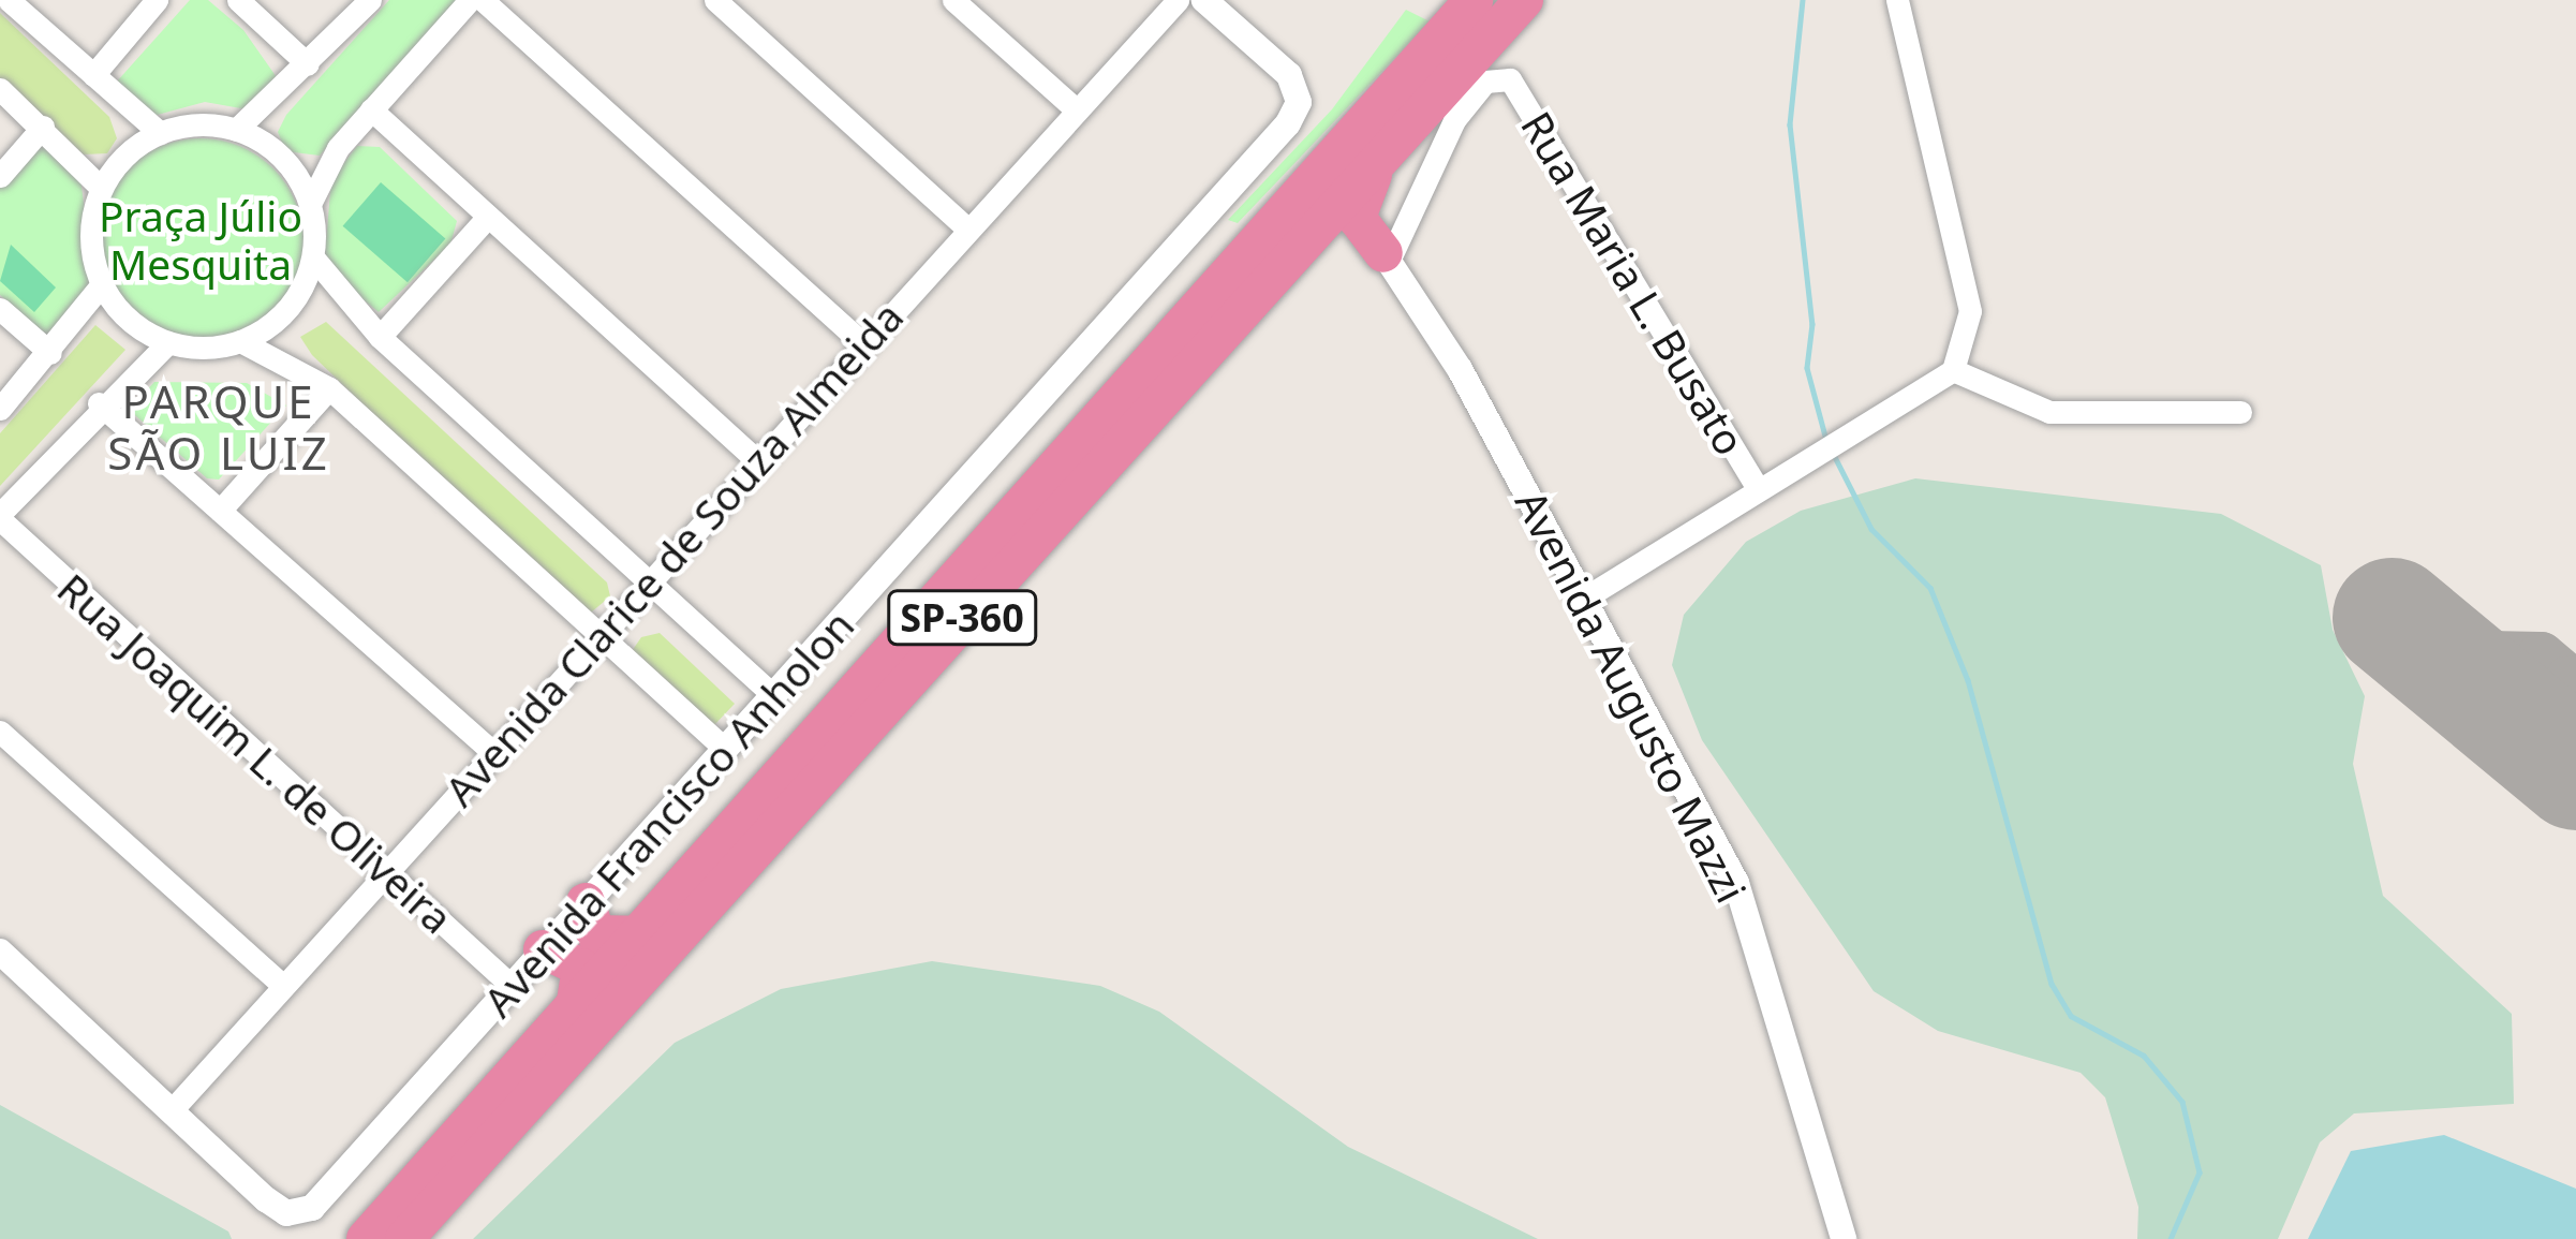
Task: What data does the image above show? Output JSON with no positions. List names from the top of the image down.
{
  "streets": {
    "highway": ["SP-360"],
    "street": [
      "Rua Maria L. Busato",
      "Avenida Clarice de Souza Almeida",
      "Avenida Augusto Mazzi",
      "Rua Joaquim L. de Oliveira",
      "Avenida Francisco Anholon"
    ]
  },
  "crossings": [
    ["Rua Maria L. Busato", "Avenida Augusto Mazzi"],
    ["Avenida Clarice de Souza Almeida", "Rua Joaquim L. de Oliveira"],
    ["Avenida Clarice de Souza Almeida", "Avenida Francisco Anholon"],
    ["Rua Joaquim L. de Oliveira", "Avenida Francisco Anholon"]
  ],
  "districts": ["PARQUE SÃO LUIZ"],
  "parks": ["Praça Júlio Mesquita"]
}
